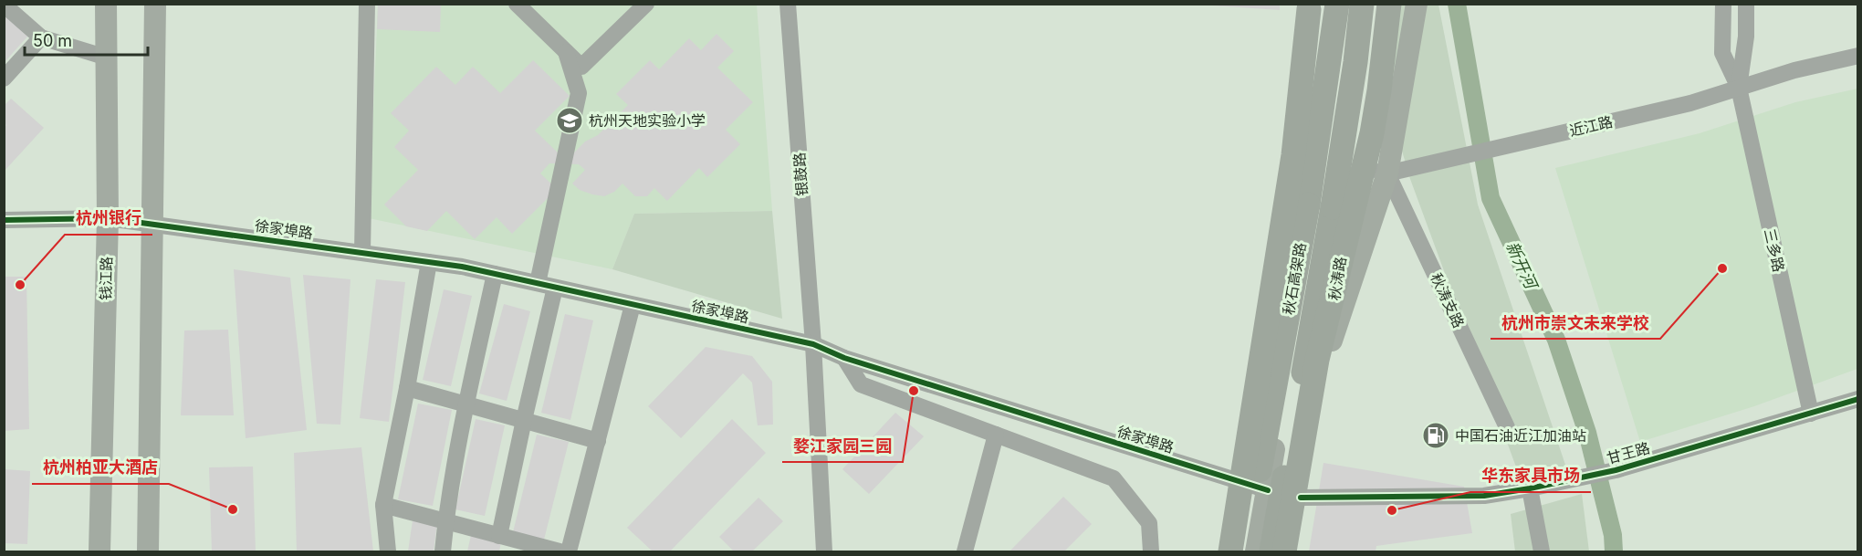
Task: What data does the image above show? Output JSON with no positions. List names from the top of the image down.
{
  "streets": {
    "highway": ["秋石高架路"],
    "main road": ["钱江路", "秋涛路"],
    "street": [
      "近江路",
      "银鼓路",
      "徐家埠路",
      "三多路",
      "秋涛支路",
      "甘王路"
    ]
  },
  "crossings": [
    ["近江路", "三多路"],
    ["近江路", "秋涛路"],
    ["近江路", "秋涛支路"],
    ["银鼓路", "徐家埠路"],
    ["徐家埠路", "钱江路"],
    ["三多路", "甘王路"],
    ["秋涛路", "甘王路"]
  ],
  "water": ["新开河"],
  "places": {
    "school or university": ["杭州天地实验小学"],
    "other": [
      "杭州市崇文未来学校",
      "杭州银行",
      "婺江家园三园",
      "杭州柏亚大酒店",
      "华东家具市场"
    ],
    "fuel station": ["中国石油近江加油站"]
  },
  "scale_bar": "50 m"
}
